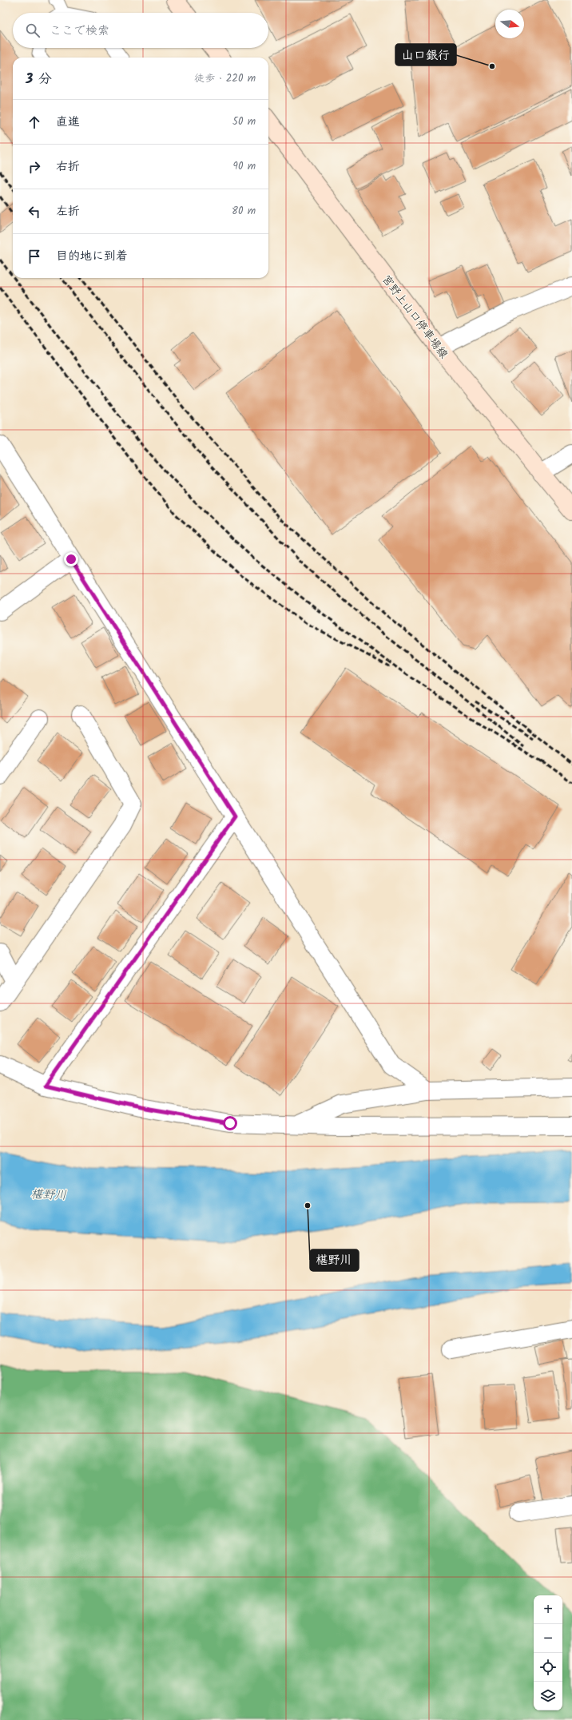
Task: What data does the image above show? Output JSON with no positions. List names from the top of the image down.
{
  "streets": {
    "main road": ["宮野上山口停車場線"]
  },
  "water": ["椹野川"],
  "places": ["山口銀行", "椹野川"],
  "north": "right",
  "page": {
    "search": "ここで検索",
    "heading": ["3 分", "徒歩 · 220 m"],
    "list": [
      ["直進", "50 m"],
      ["右折", "90 m"],
      ["左折", "80 m"],
      "目的地に到着"
    ],
    "map_buttons": ["+", "−"]
  }
}
